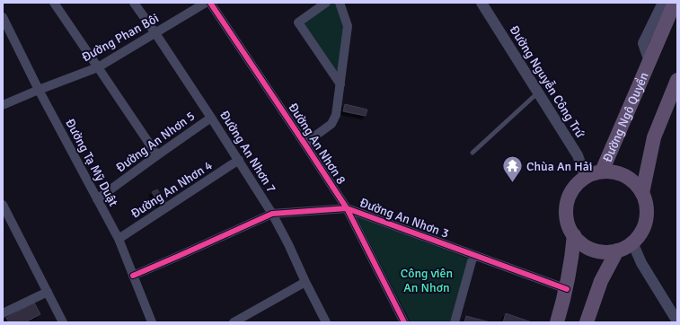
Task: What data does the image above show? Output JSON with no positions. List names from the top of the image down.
{
  "streets": {
    "highway": ["Đường Ngô Quyền"],
    "street": [
      "Đường Phan Bôi",
      "Đường Nguyễn Công Trứ",
      "Đường An Nhơn 5",
      "Đường An Nhơn 8",
      "Đường An Nhơn 7",
      "Đường Tạ Mỹ Duật",
      "Đường An Nhơn 4",
      "Đường An Nhơn 3"
    ]
  },
  "crossings": [
    ["Đường Phan Bôi", "Đường An Nhơn 7"],
    ["Đường Phan Bôi", "Đường Tạ Mỹ Duật"],
    ["Đường Nguyễn Công Trứ", "Đường Ngô Quyền"],
    ["Đường An Nhơn 5", "Đường An Nhơn 7"],
    ["Đường An Nhơn 5", "Đường Tạ Mỹ Duật"],
    ["Đường An Nhơn 8", "Đường An Nhơn 3"],
    ["Đường An Nhơn 7", "Đường An Nhơn 4"],
    ["Đường An Nhơn 7", "Đường An Nhơn 3"],
    ["Đường Tạ Mỹ Duật", "Đường An Nhơn 4"],
    ["Đường Tạ Mỹ Duật", "Đường An Nhơn 3"]
  ],
  "parks": ["Công viên An Nhơn"],
  "places": {
    "temple": ["Chùa An Hải"]
  }
}
